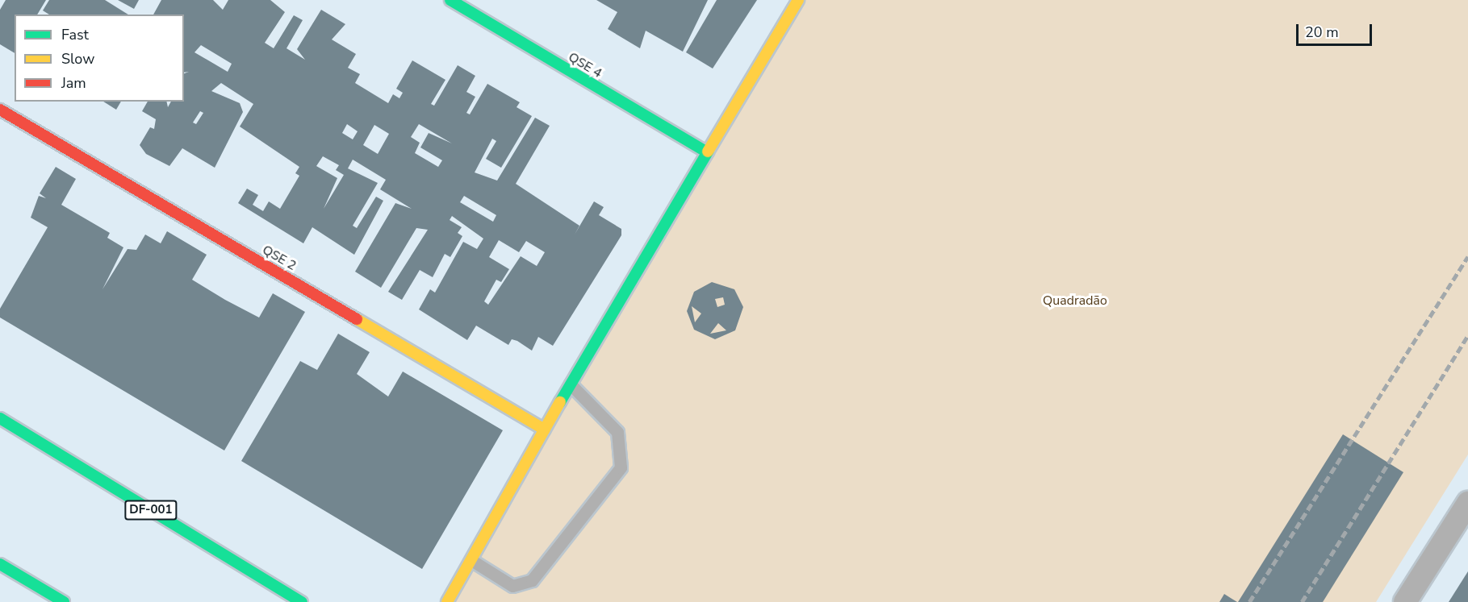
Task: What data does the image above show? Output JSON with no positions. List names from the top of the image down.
{
  "streets": {
    "main road": ["QSE 4", "QSE 2", "DF-001"]
  },
  "parks": ["Quadradão"],
  "legend": ["Fast", "Slow", "Jam"],
  "scale_bar": "20 m"
}
